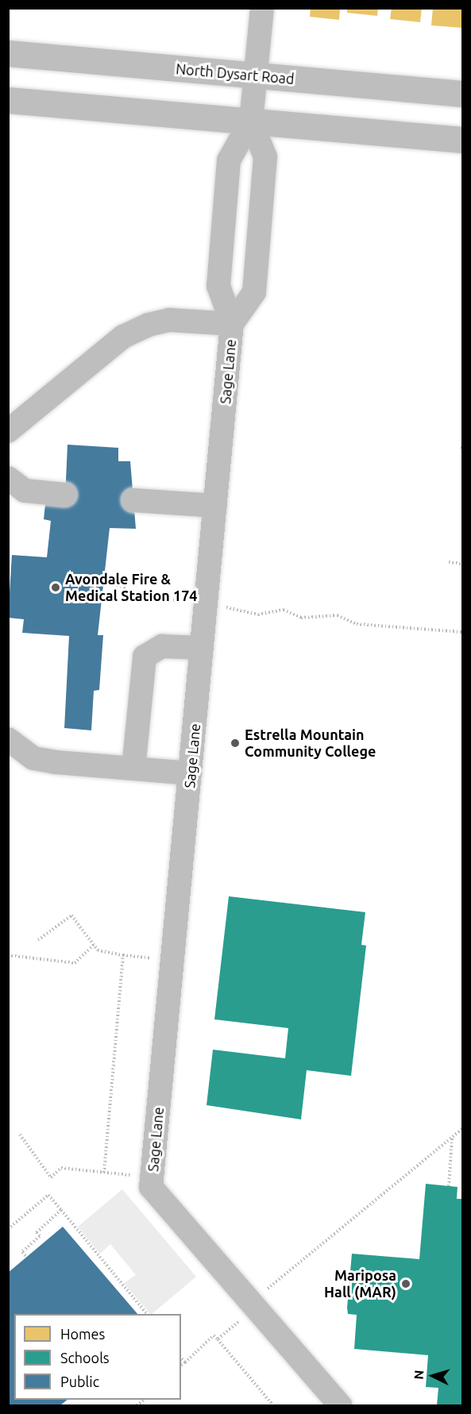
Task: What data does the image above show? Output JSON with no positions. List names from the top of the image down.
{
  "streets": {
    "main road": ["North Dysart Road"],
    "street": ["Sage Lane"]
  },
  "crossings": [
    ["North Dysart Road", "Sage Lane"]
  ],
  "places": ["Avondale Fire & Medical Station 174", "Estrella Mountain Community College", "Mariposa Hall (MAR)"],
  "legend": ["Homes", "Schools", "Public"],
  "north": "left"
}
